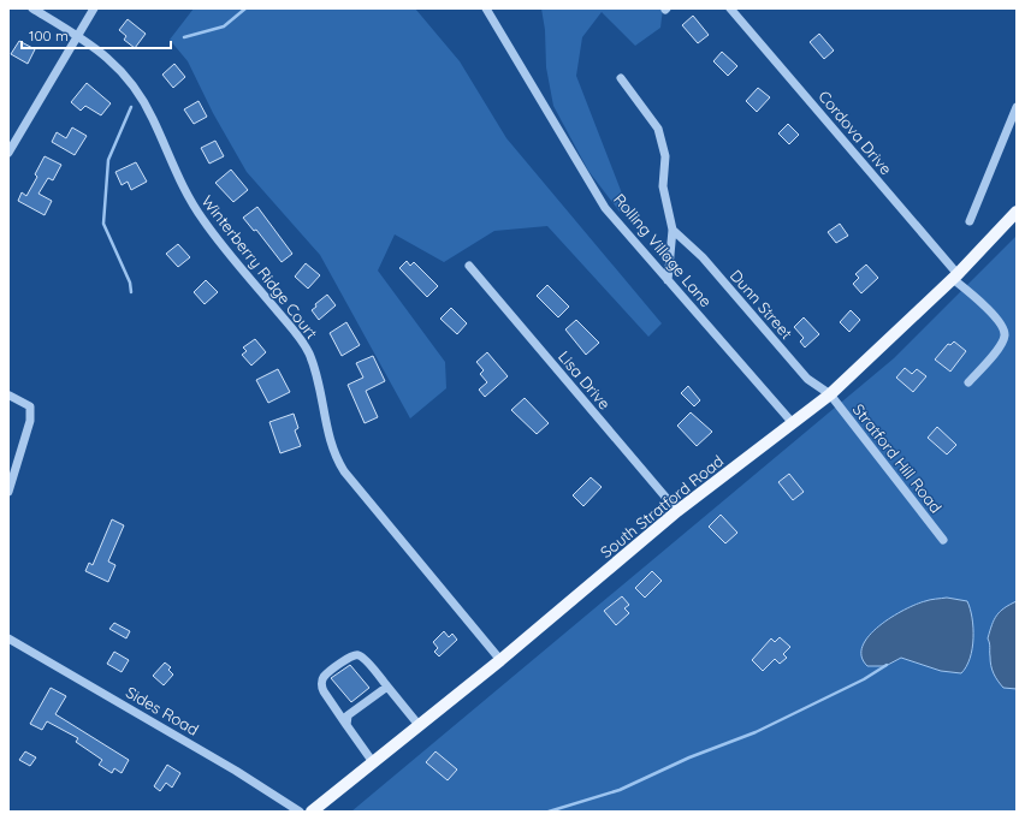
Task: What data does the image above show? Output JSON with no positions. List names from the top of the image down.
{
  "streets": {
    "main road": ["South Stratford Road"],
    "street": [
      "Cordova Drive",
      "Rolling Village Lane",
      "Winterberry Ridge Court",
      "Dunn Street",
      "Lisa Drive",
      "Stratford Hill Road",
      "Sides Road"
    ]
  },
  "crossings": [
    ["Cordova Drive", "South Stratford Road"],
    ["Rolling Village Lane", "South Stratford Road"],
    ["Winterberry Ridge Court", "South Stratford Road"],
    ["Dunn Street", "Stratford Hill Road"],
    ["Dunn Street", "South Stratford Road"],
    ["Lisa Drive", "South Stratford Road"],
    ["Stratford Hill Road", "South Stratford Road"]
  ],
  "scale_bar": "100 m"
}
